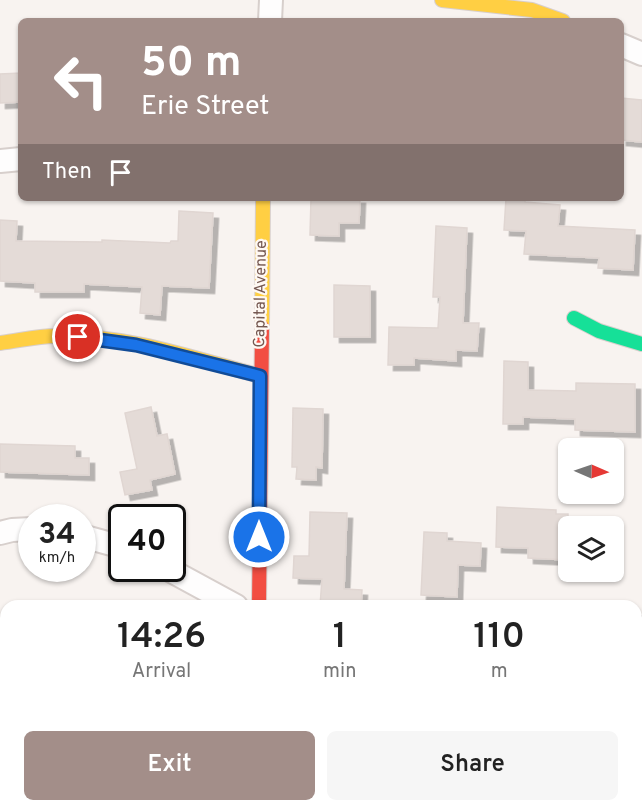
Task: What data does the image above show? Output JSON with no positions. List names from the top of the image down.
{
  "streets": {
    "street": ["Capital Avenue"]
  },
  "north": "right",
  "page": {
    "turn": ["50 m", "Erie Street"],
    "then": "Then",
    "speed": "34 km/h",
    "limit": "40",
    "eta": [
      "14:26",
      "Arrival",
      "1",
      "min",
      "110",
      "m"
    ],
    "buttons": ["Exit", "Share"]
  }
}
